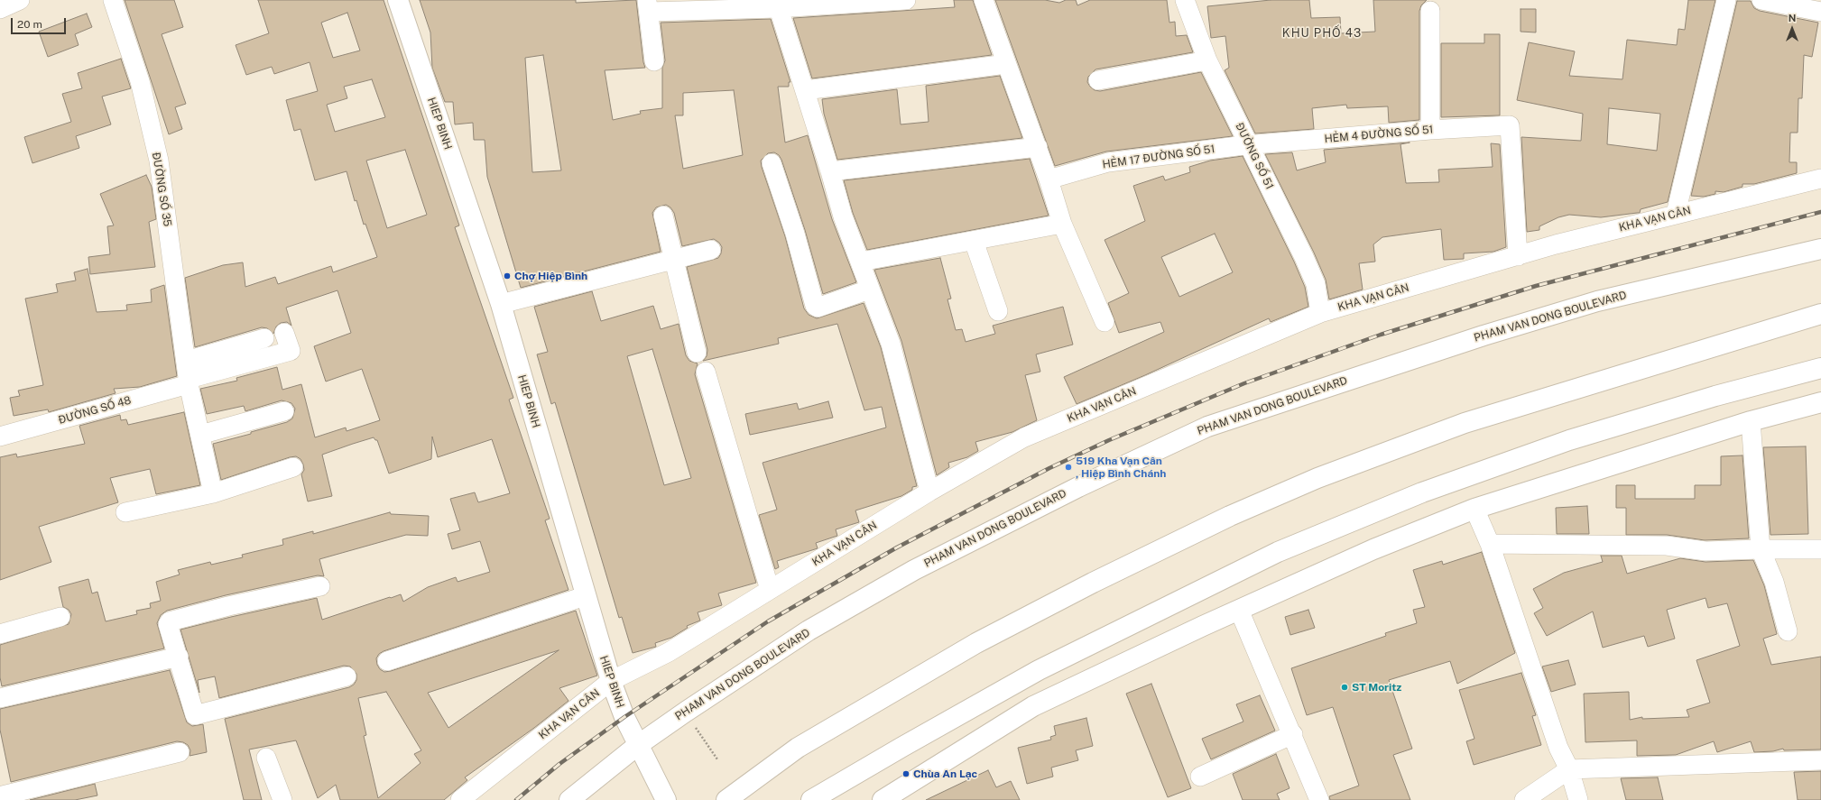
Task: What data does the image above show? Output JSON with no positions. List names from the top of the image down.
{
  "streets": {
    "main road": ["HIEP BINH", "PHAM VAN DONG BOULEVARD"],
    "street": [
      "HẺM 4 ĐƯỜNG SỐ 51",
      "ĐƯỜNG SỐ 51",
      "HẺM 17 ĐƯỜNG SỐ 51",
      "ĐƯỜNG SỐ 35",
      "KHA VẠN CÂN",
      "ĐƯỜNG SỐ 48"
    ]
  },
  "crossings": [
    ["HIEP BINH", "KHA VẠN CÂN"],
    ["HIEP BINH", "PHAM VAN DONG BOULEVARD"],
    ["HẺM 4 ĐƯỜNG SỐ 51", "ĐƯỜNG SỐ 51"],
    ["HẺM 4 ĐƯỜNG SỐ 51", "HẺM 17 ĐƯỜNG SỐ 51"],
    ["HẺM 4 ĐƯỜNG SỐ 51", "KHA VẠN CÂN"],
    ["ĐƯỜNG SỐ 51", "HẺM 17 ĐƯỜNG SỐ 51"],
    ["ĐƯỜNG SỐ 51", "KHA VẠN CÂN"],
    ["ĐƯỜNG SỐ 35", "ĐƯỜNG SỐ 48"]
  ],
  "districts": ["KHU PHỐ 43"],
  "places": [
    "Chợ Hiệp Bình",
    "519 Kha Vạn Cân , Hiệp Bình Chánh",
    "ST Moritz",
    "Chùa An Lạc"
  ],
  "scale_bar": "20 m",
  "north": "top"
}
